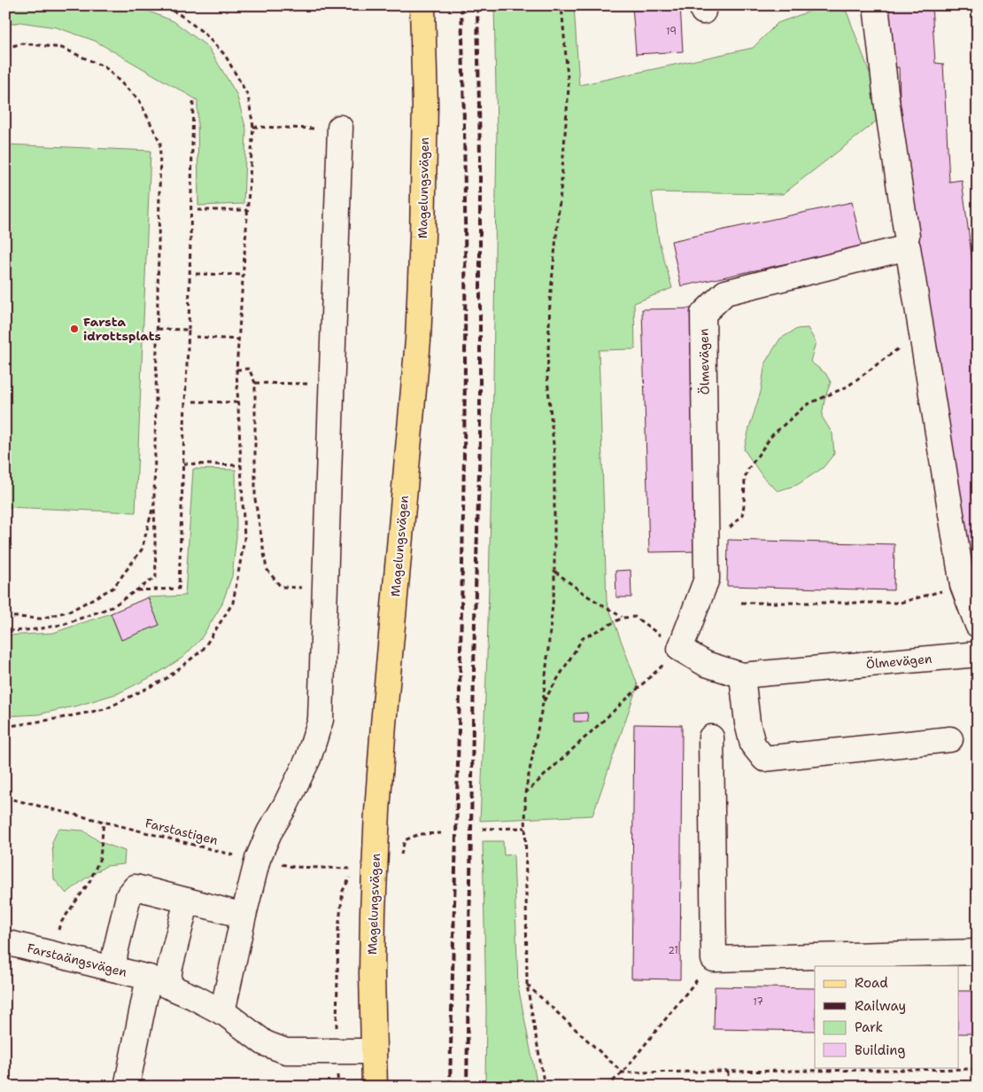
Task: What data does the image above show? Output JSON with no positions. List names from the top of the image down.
{
  "streets": {
    "main road": ["Magelungsvägen"],
    "street": ["Ölmevägen", "Farstaängsvägen"],
    "path": ["Farstastigen"]
  },
  "crossings": [
    ["Magelungsvägen", "Farstaängsvägen"]
  ],
  "places": ["Farsta idrottsplats"],
  "house_numbers": ["19", "21", "17"],
  "legend": [
    "Road",
    "Railway",
    "Park",
    "Building"
  ]
}
